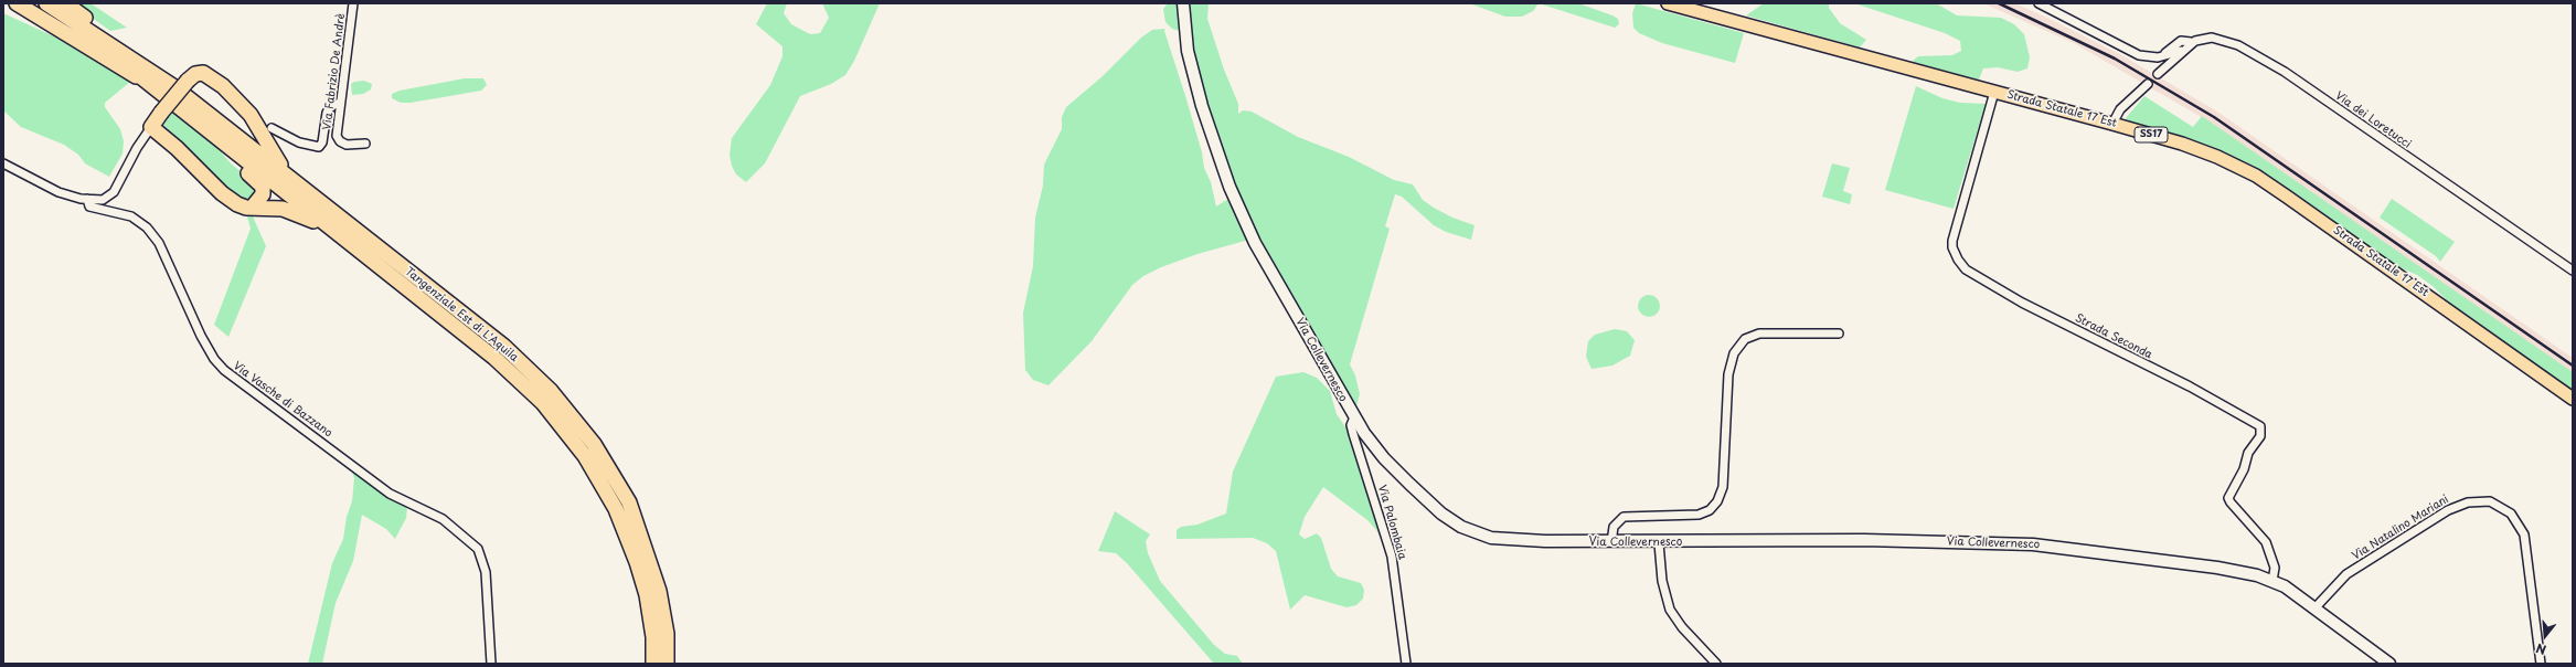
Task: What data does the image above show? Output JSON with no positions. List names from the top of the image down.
{
  "streets": {
    "highway": ["Tangenziale Est di L'Aquila"],
    "main road": ["Strada Statale 17 Est", "SS17"],
    "street": [
      "Via Fabrizio De Andrè",
      "Via dei Loretucci",
      "Strada Seconda",
      "Via Collevernesco",
      "Via Vasche di Bazzano",
      "Via Palombaia",
      "Via Natalino Mariani"
    ]
  },
  "crossings": [
    ["Strada Statale 17 Est", "Strada Seconda"],
    ["Strada Seconda", "Via Collevernesco"],
    ["Via Collevernesco", "Via Palombaia"],
    ["Via Collevernesco", "Via Natalino Mariani"]
  ],
  "north": "bottom"
}
